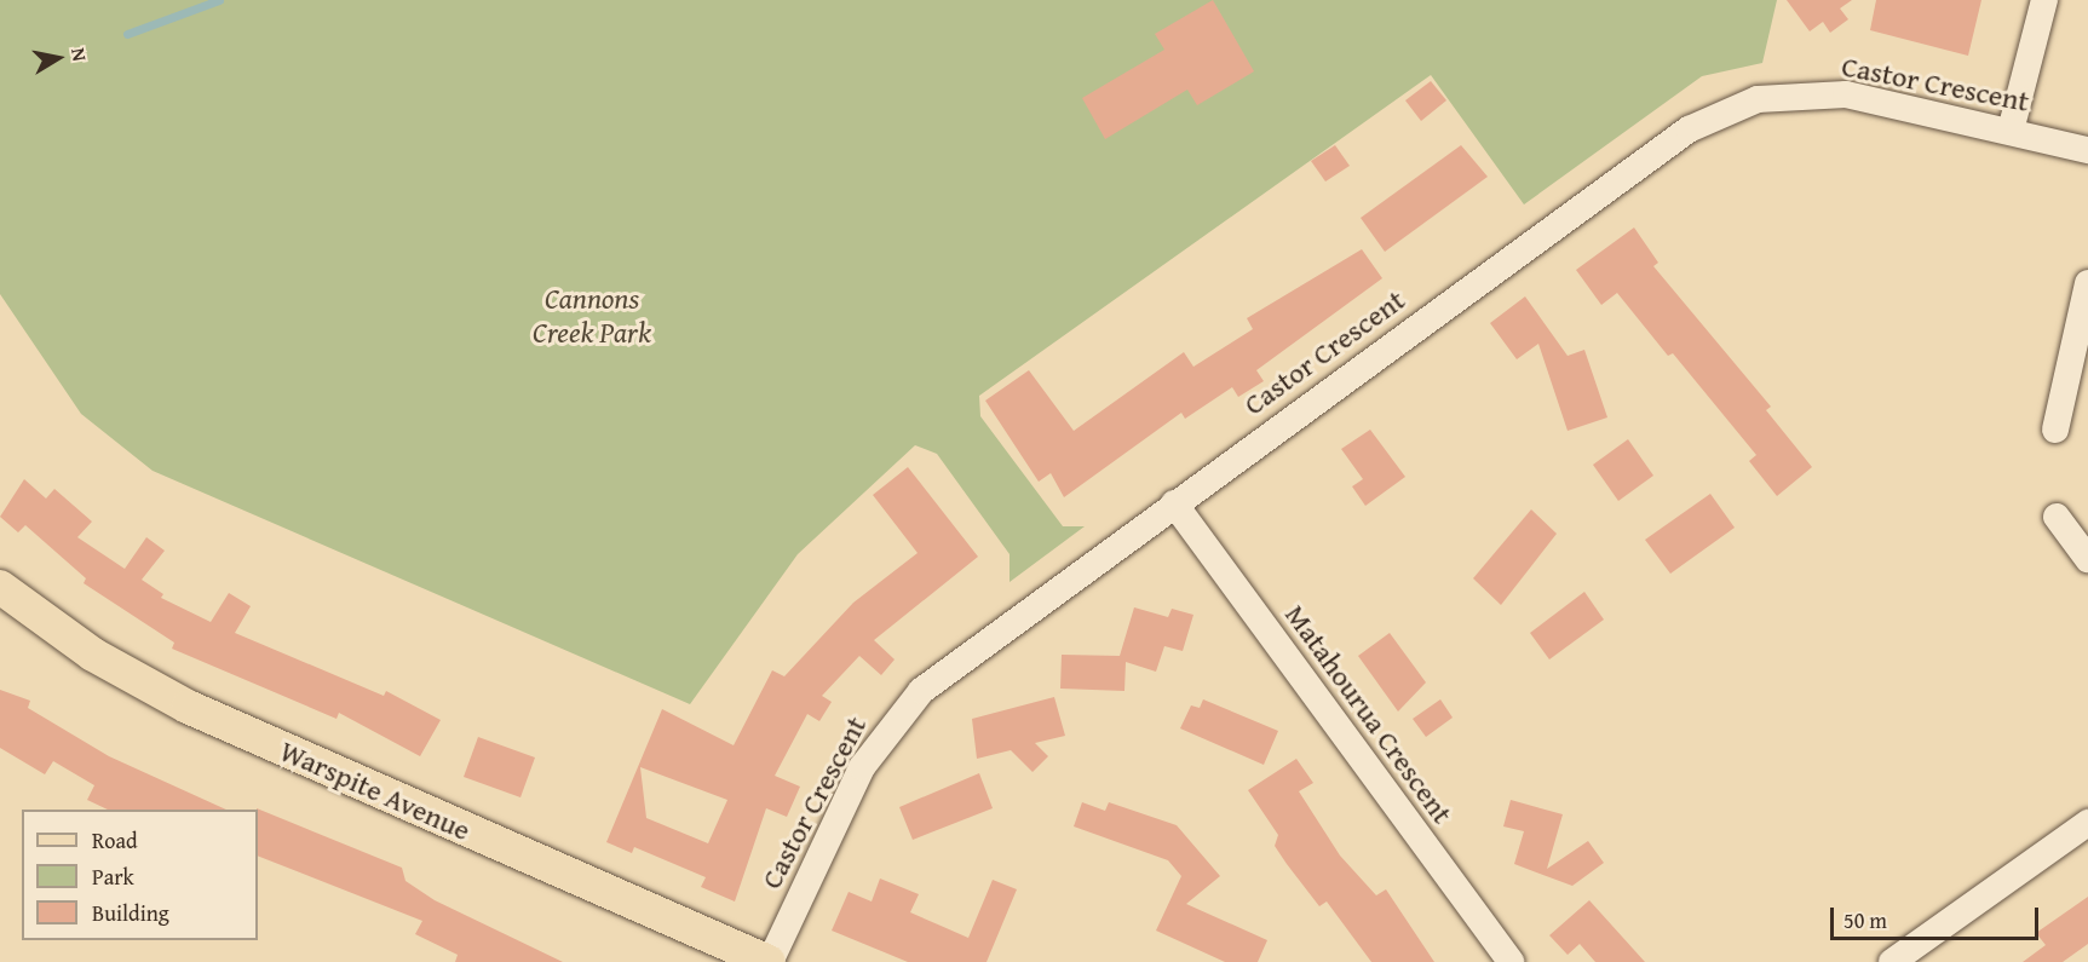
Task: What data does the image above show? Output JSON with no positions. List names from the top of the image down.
{
  "streets": {
    "main road": ["Warspite Avenue"],
    "street": ["Castor Crescent", "Matahourua Crescent"]
  },
  "crossings": [
    ["Castor Crescent", "Matahourua Crescent"],
    ["Castor Crescent", "Warspite Avenue"]
  ],
  "parks": ["Cannons Creek Park"],
  "legend": ["Road", "Park", "Building"],
  "scale_bar": "50 m",
  "north": "right"
}
